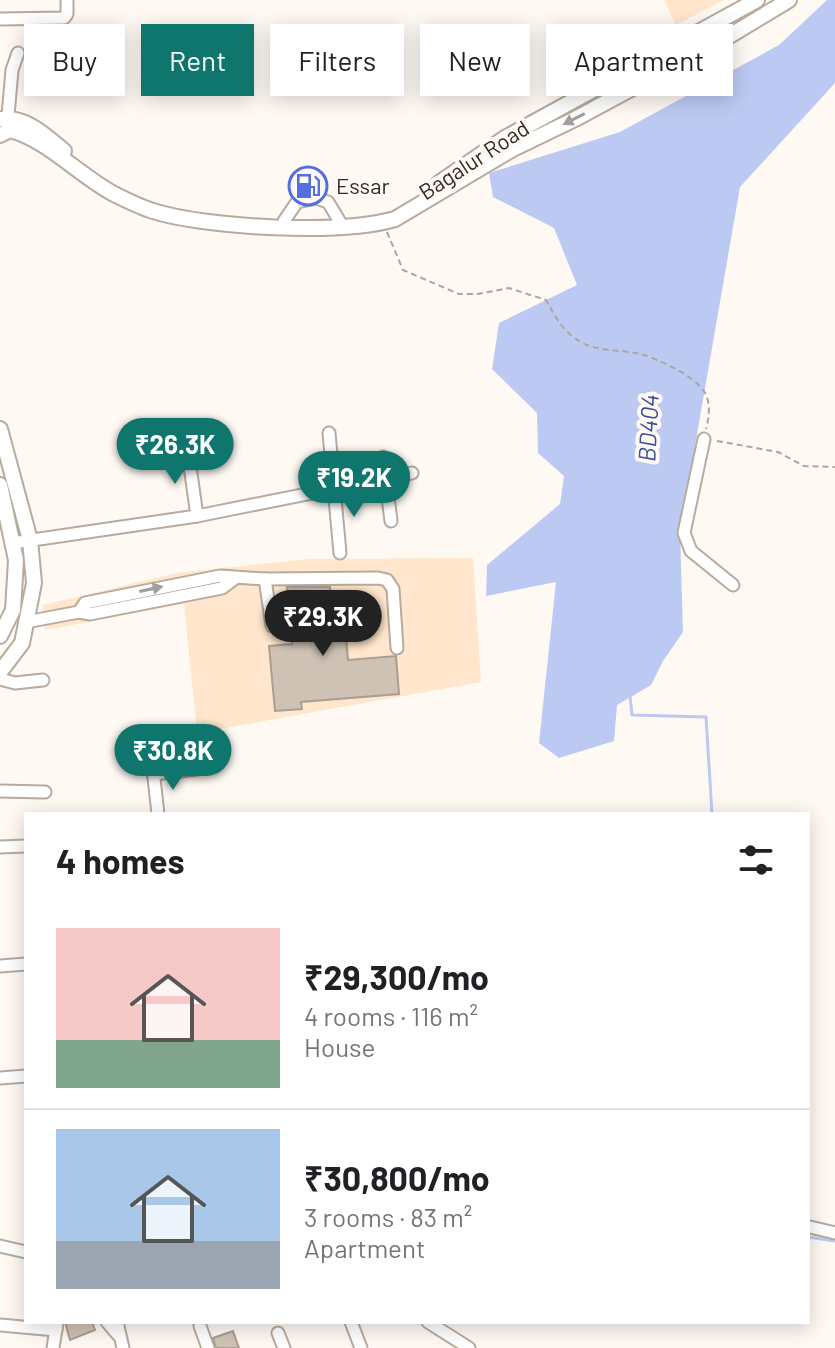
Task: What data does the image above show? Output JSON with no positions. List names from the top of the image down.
{
  "streets": {
    "main road": ["Bagalur Road"]
  },
  "water": ["BD404"],
  "places": {
    "fuel station": ["Essar"]
  },
  "page": {
    "chip": [
      "Buy",
      "Rent",
      "Filters",
      "New",
      "Apartment"
    ],
    "price": [
      "₹26.3K",
      "₹19.2K",
      "₹29.3K",
      "₹30.8K"
    ],
    "heading": "4 homes",
    "list": [
      {
        "name": "₹29,300/mo",
        "note": "4 rooms · 116 m² · House"
      },
      {
        "name": "₹30,800/mo",
        "note": "3 rooms · 83 m² · Apartment"
      }
    ]
  }
}
